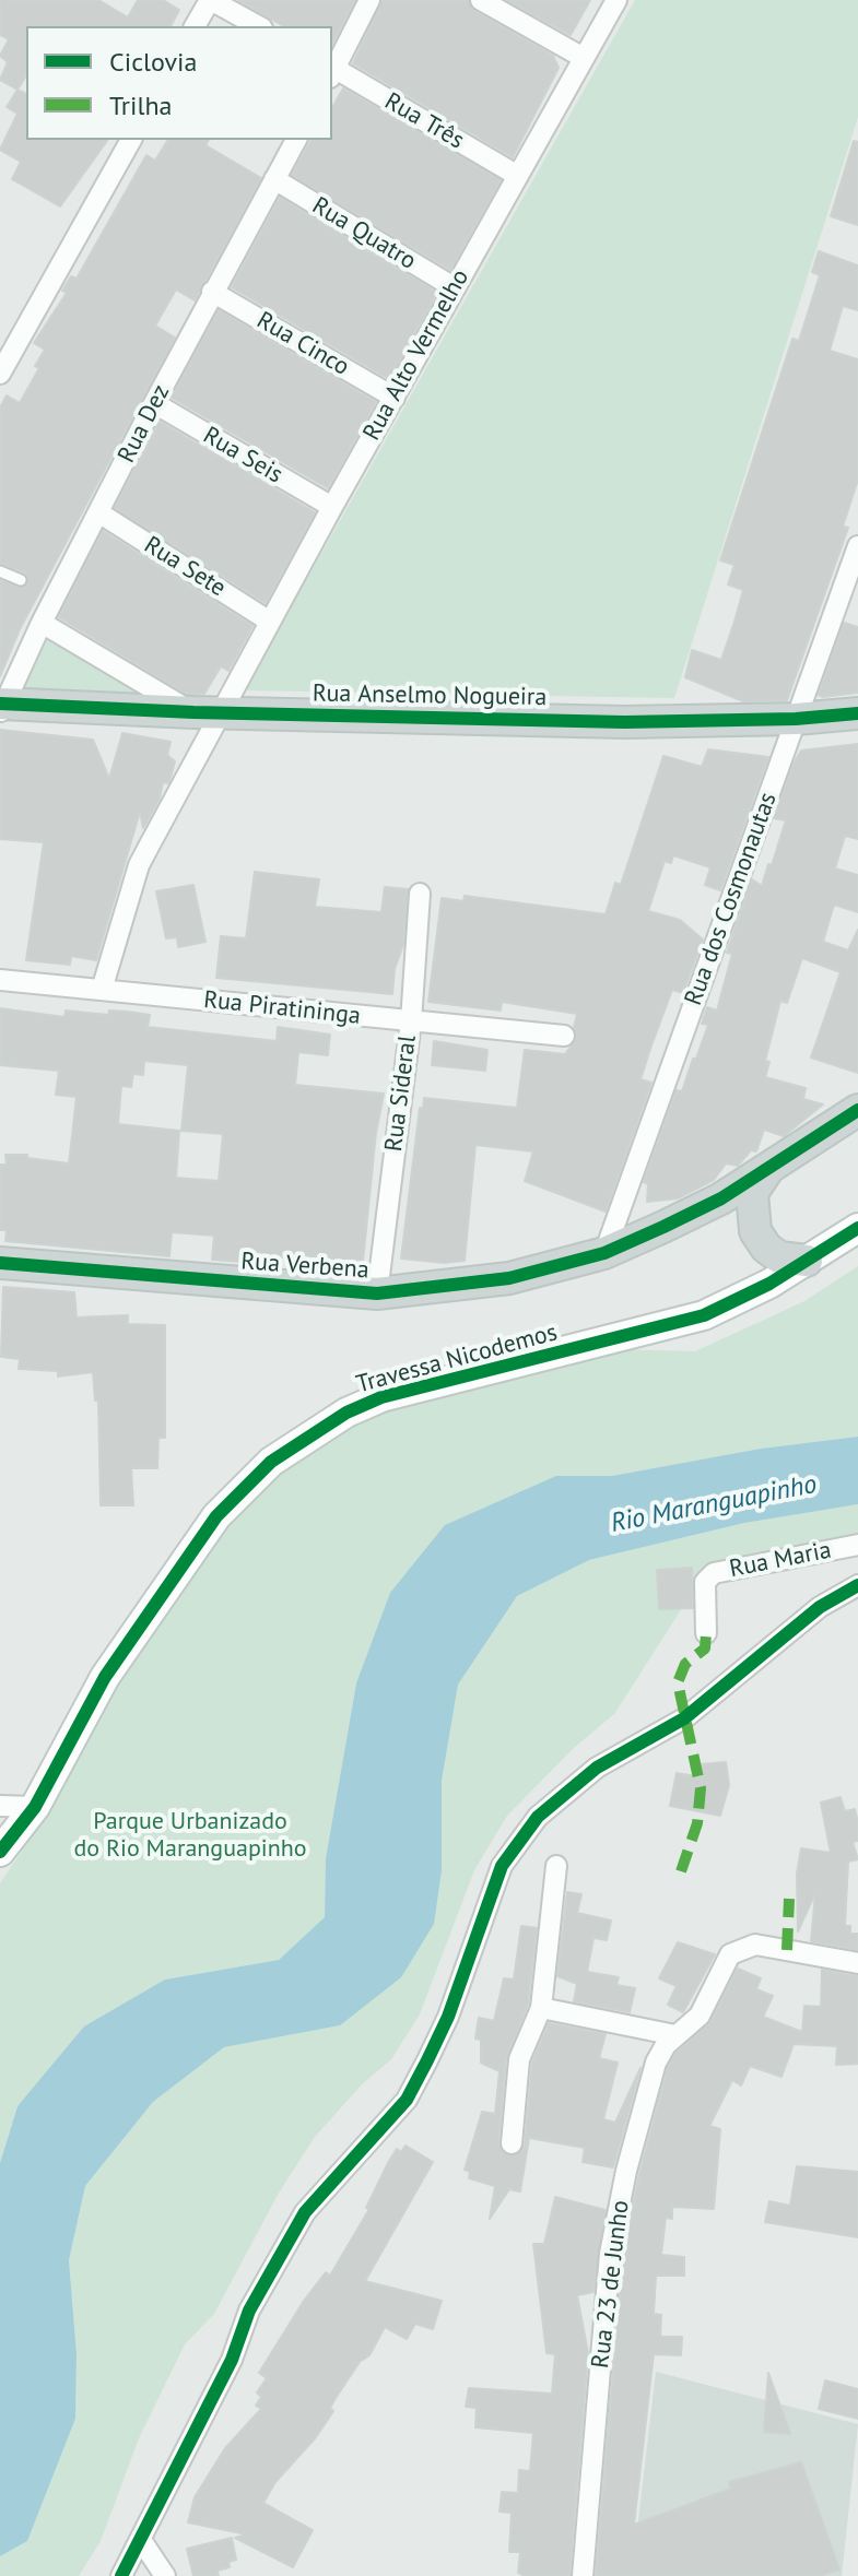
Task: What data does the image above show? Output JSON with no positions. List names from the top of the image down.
{
  "streets": {
    "main road": ["Rua Anselmo Nogueira", "Rua Verbena", "Travessa Nicodemos"],
    "street": [
      "Rua Três",
      "Rua Quatro",
      "Rua Cinco",
      "Rua Alto Vermelho",
      "Rua Dez",
      "Rua Seis",
      "Rua Sete",
      "Rua dos Cosmonautas",
      "Rua Piratininga",
      "Rua Sideral",
      "Rua Maria",
      "Rua 23 de Junho"
    ]
  },
  "crossings": [
    ["Rua Três", "Rua Alto Vermelho"],
    ["Rua Quatro", "Rua Alto Vermelho"],
    ["Rua Quatro", "Rua Dez"],
    ["Rua Cinco", "Rua Alto Vermelho"],
    ["Rua Cinco", "Rua Dez"],
    ["Rua Alto Vermelho", "Rua Seis"],
    ["Rua Alto Vermelho", "Rua Sete"],
    ["Rua Alto Vermelho", "Rua Anselmo Nogueira"],
    ["Rua Alto Vermelho", "Rua Piratininga"],
    ["Rua Dez", "Rua Seis"],
    ["Rua Dez", "Rua Sete"],
    ["Rua Dez", "Rua Anselmo Nogueira"],
    ["Rua Anselmo Nogueira", "Rua dos Cosmonautas"],
    ["Rua dos Cosmonautas", "Rua Verbena"],
    ["Rua Piratininga", "Rua Sideral"],
    ["Rua Sideral", "Rua Verbena"]
  ],
  "water": ["Rio Maranguapinho"],
  "parks": ["Parque Urbanizado do Rio Maranguapinho"],
  "legend": ["Ciclovia", "Trilha"]
}
